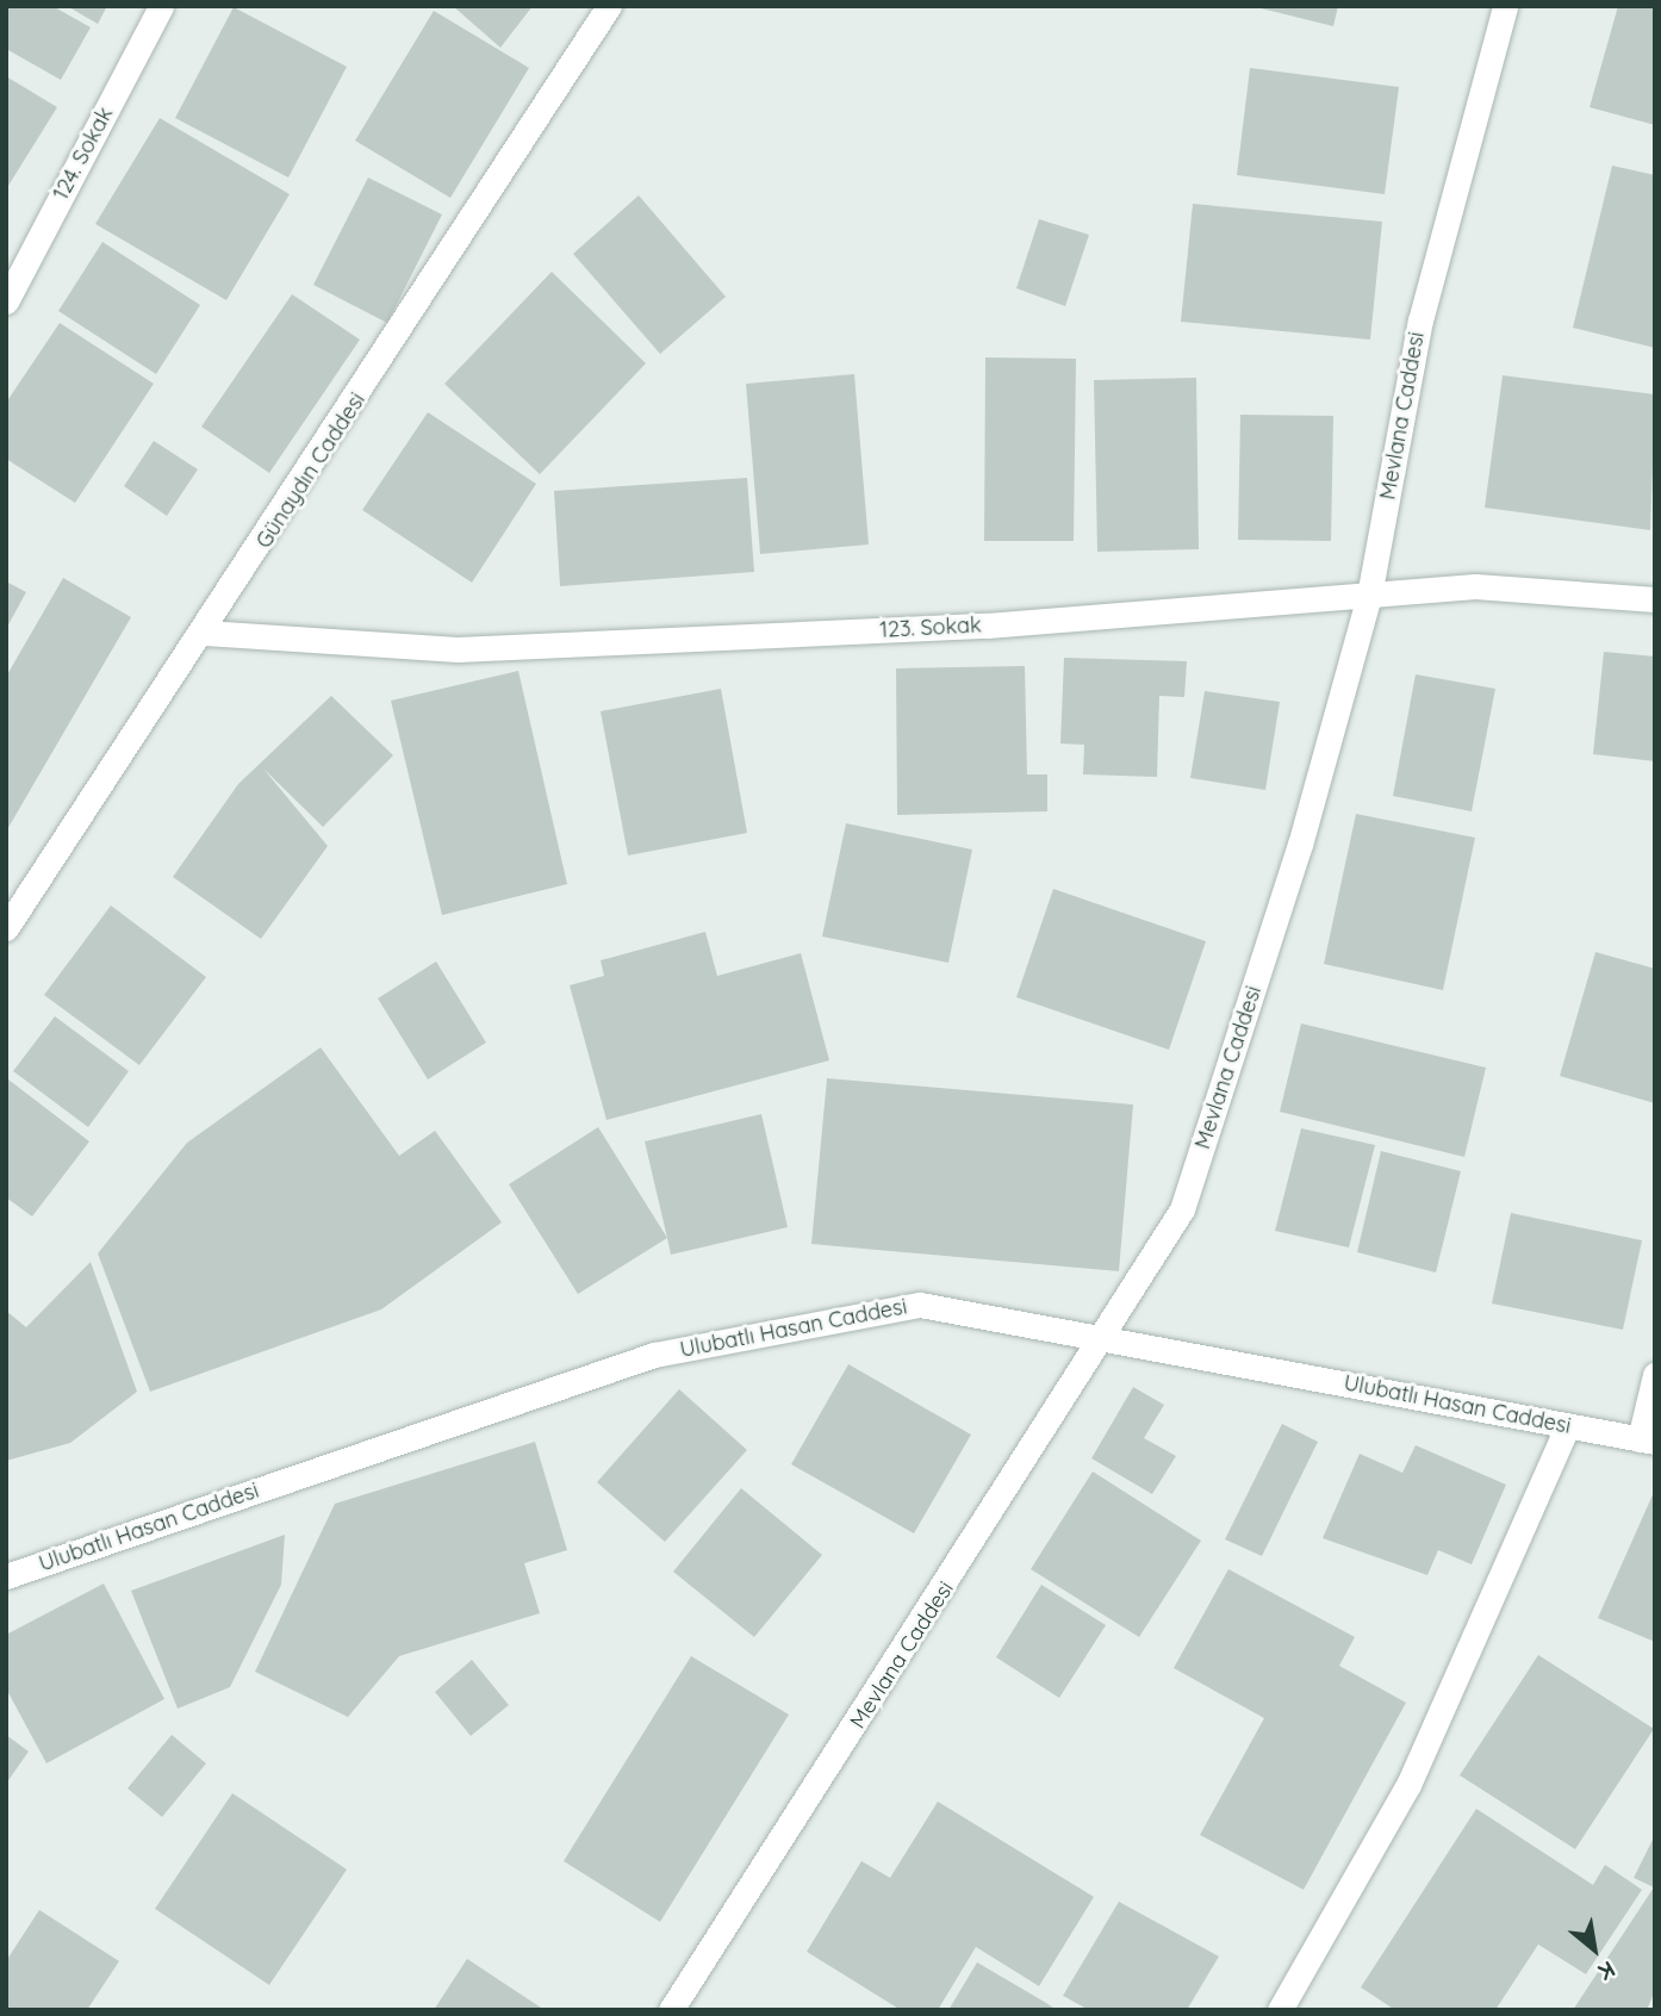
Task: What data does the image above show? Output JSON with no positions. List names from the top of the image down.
{
  "streets": {
    "street": [
      "124. Sokak",
      "Mevlana Caddesi",
      "Günaydın Caddesi",
      "123. Sokak",
      "Ulubatlı Hasan Caddesi"
    ]
  },
  "crossings": [
    ["Mevlana Caddesi", "123. Sokak"],
    ["Mevlana Caddesi", "Ulubatlı Hasan Caddesi"],
    ["Günaydın Caddesi", "123. Sokak"]
  ],
  "north": "bottom right"
}
